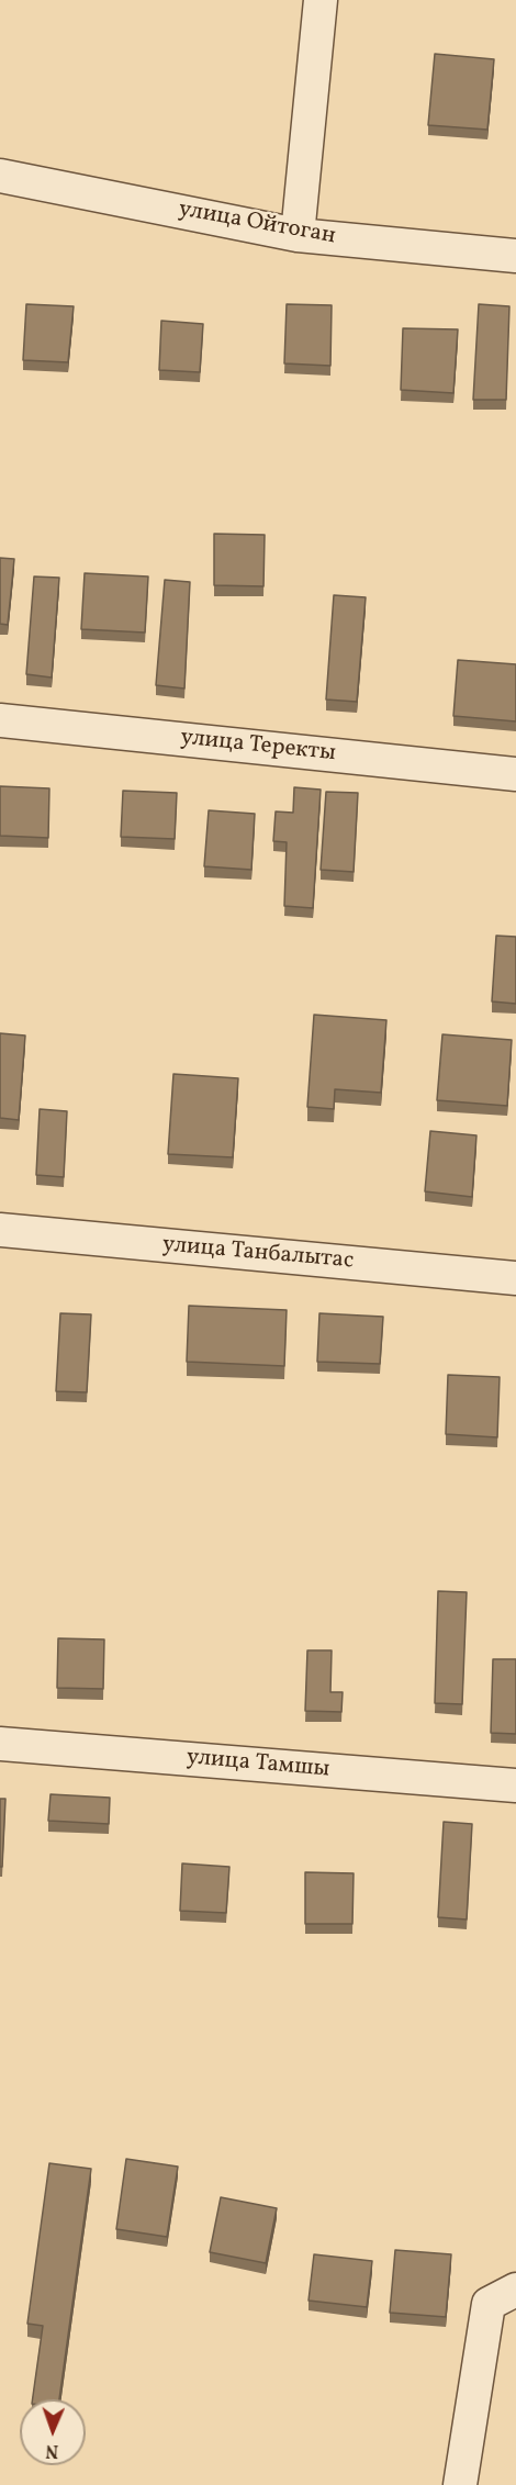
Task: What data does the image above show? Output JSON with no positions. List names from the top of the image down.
{
  "streets": {
    "street": [
      "улица Ойтоган",
      "улица Теректы",
      "улица Танбалытас",
      "улица Тамшы"
    ]
  },
  "north": "bottom"
}
